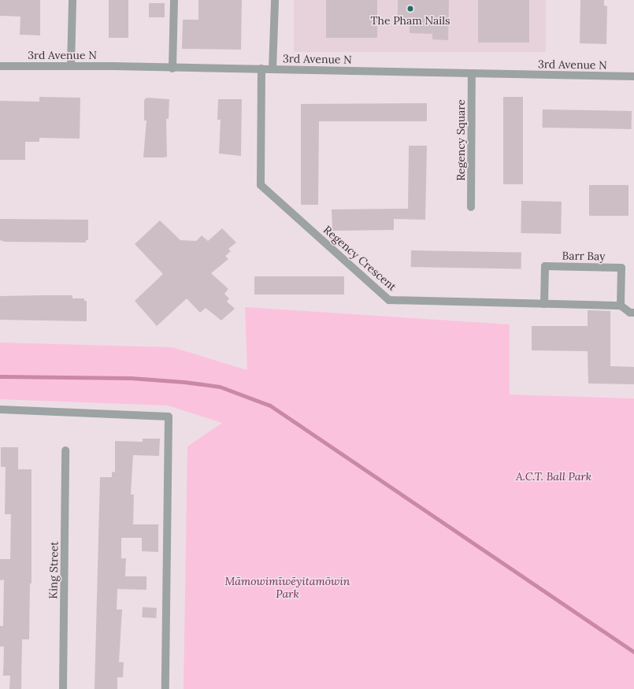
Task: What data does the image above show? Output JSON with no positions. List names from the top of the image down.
{
  "streets": {
    "street": [
      "3rd Avenue N",
      "Regency Square",
      "Barr Bay",
      "Regency Crescent",
      "King Street"
    ]
  },
  "crossings": [
    ["3rd Avenue N", "Regency Square"],
    ["3rd Avenue N", "Regency Crescent"],
    ["Barr Bay", "Regency Crescent"]
  ],
  "parks": ["A.C.T. Ball Park", "Māmowimīwēyitamōwin Park"],
  "places": ["The Pham Nails"]
}
